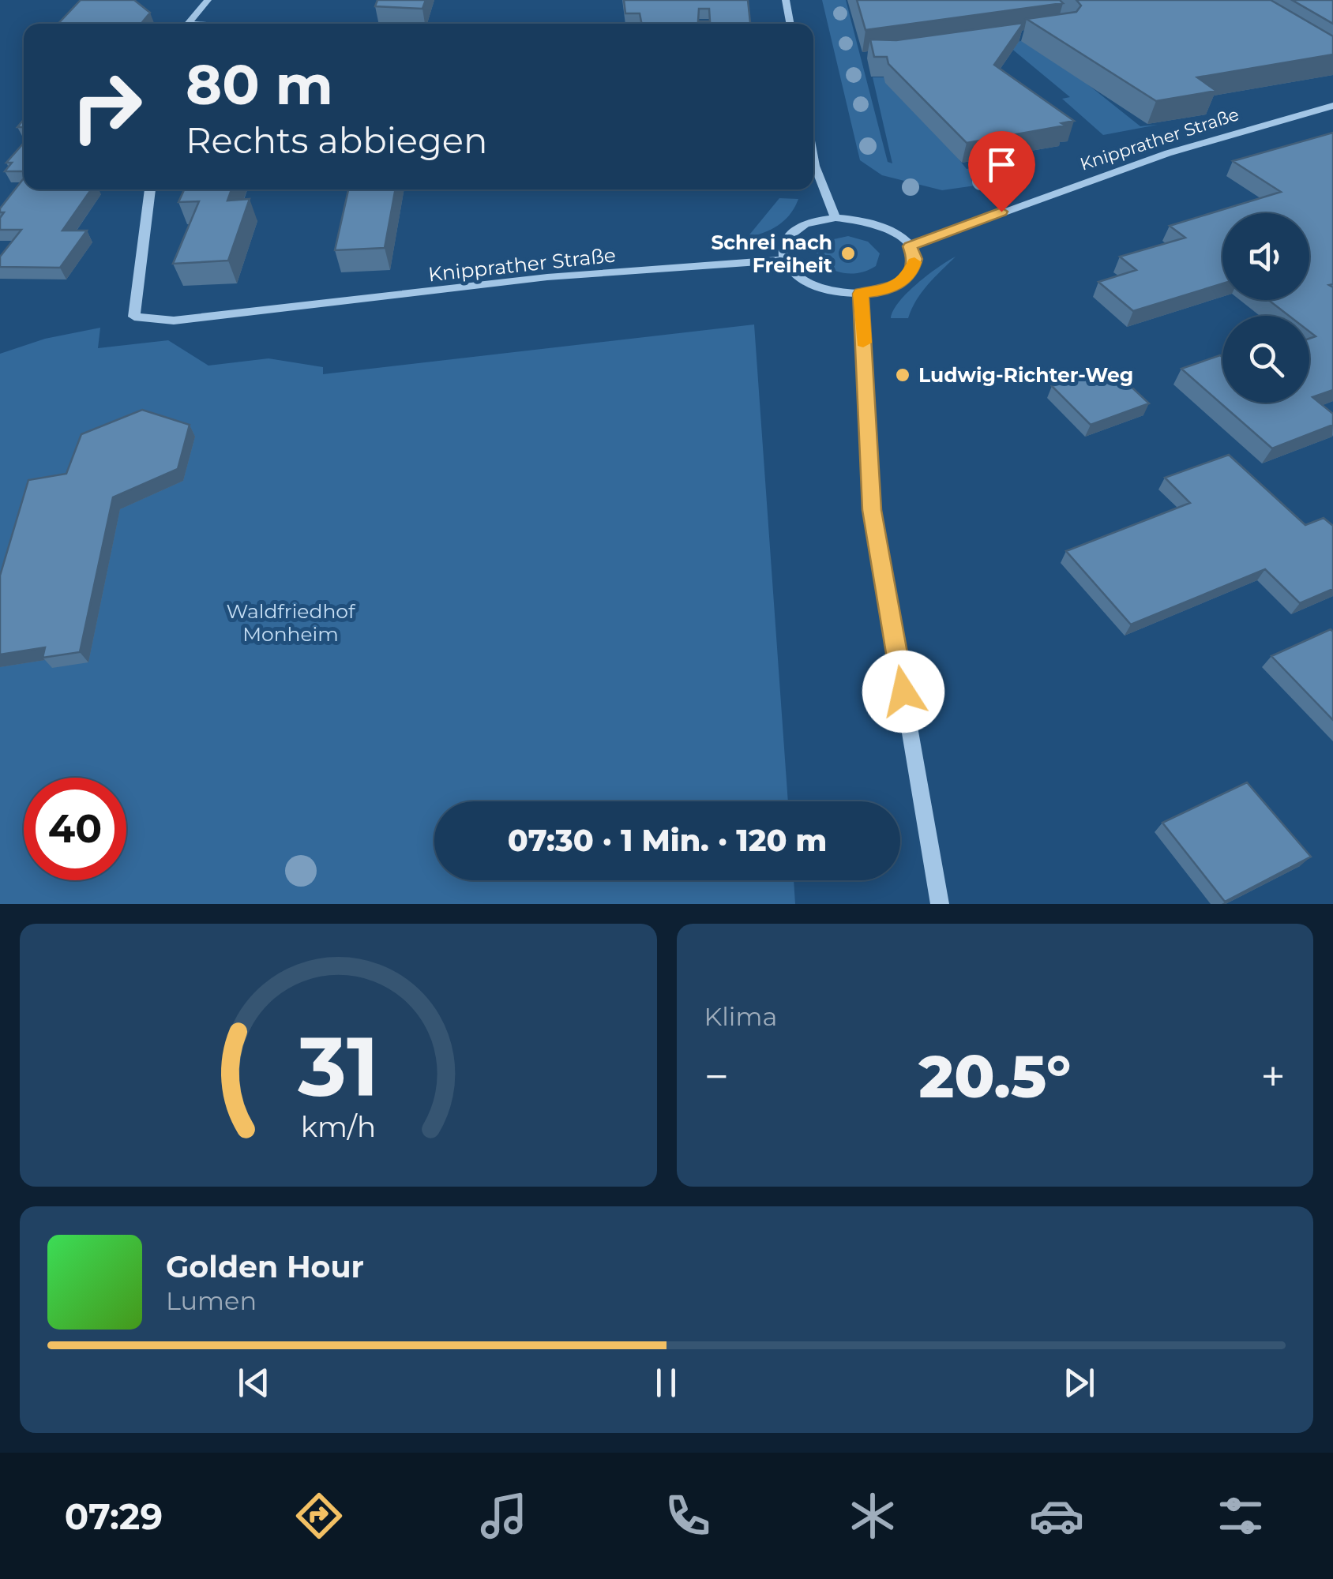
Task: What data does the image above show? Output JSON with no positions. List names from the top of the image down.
{
  "streets": {
    "street": ["Knipprather Straße"]
  },
  "parks": ["Waldfriedhof Monheim"],
  "places": ["Schrei nach Freiheit", "Ludwig-Richter-Weg"],
  "page": {
    "turn": ["80 m", "Rechts abbiegen"],
    "limit": "40",
    "trip": "07:30 · 1 Min. · 120 m",
    "tile": "Klima",
    "heat": ["−", "20.5°", "+"],
    "song": ["Golden Hour", "Lumen"],
    "tabs": "07:29",
    "gauge": ["31", "km/h"]
  }
}
